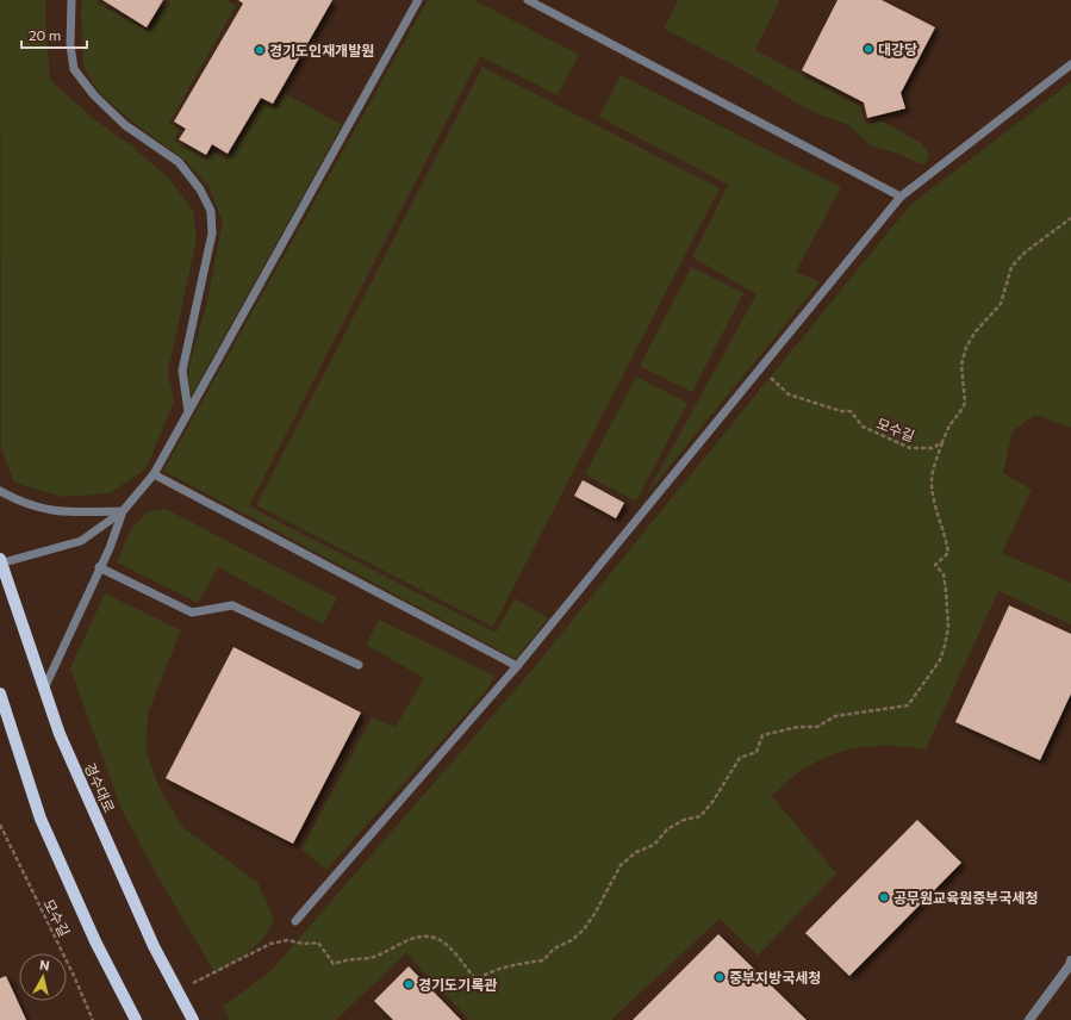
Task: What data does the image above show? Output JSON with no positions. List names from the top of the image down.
{
  "streets": {
    "main road": ["경수대로"],
    "path": ["모수길"]
  },
  "places": [
    "대강당",
    "경기도인재개발원",
    "공무원교육원중부국세청",
    "중부지방국세청",
    "경기도기록관"
  ],
  "scale_bar": "20 m",
  "north": "top"
}
